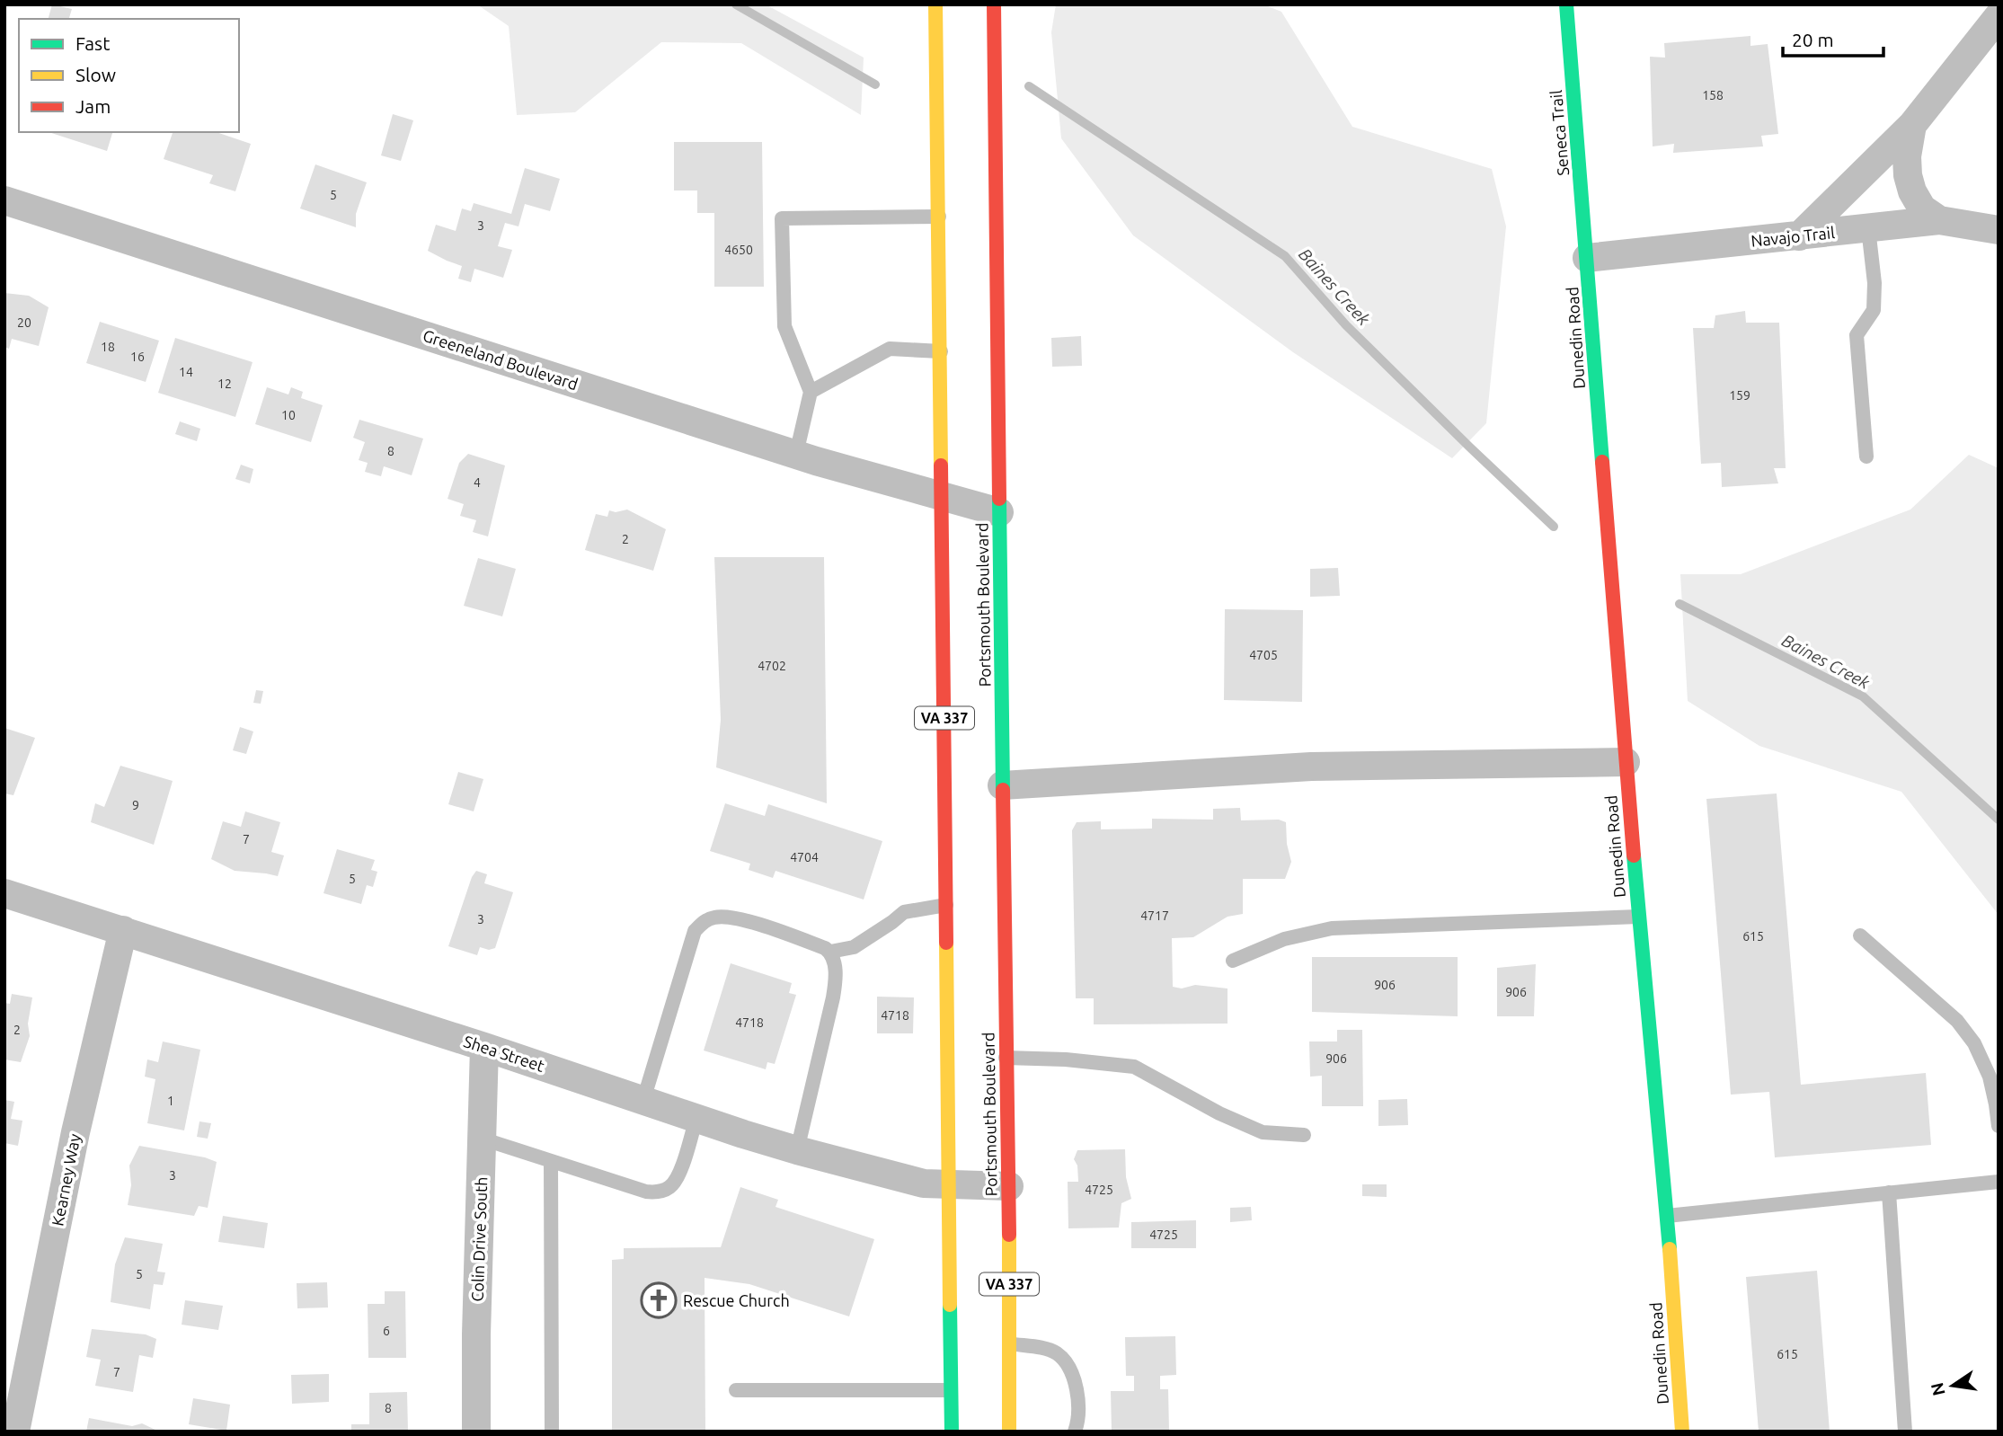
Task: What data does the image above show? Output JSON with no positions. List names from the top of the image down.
{
  "streets": {
    "main road": [
      "Seneca Trail",
      "Dunedin Road",
      "Portsmouth Boulevard",
      "VA 337"
    ],
    "street": [
      "Navajo Trail",
      "Greeneland Boulevard",
      "Shea Street",
      "Kearney Way",
      "Colin Drive South"
    ]
  },
  "crossings": [
    ["Seneca Trail", "Navajo Trail"],
    ["Seneca Trail", "Dunedin Road"],
    ["Navajo Trail", "Dunedin Road"],
    ["Greeneland Boulevard", "Portsmouth Boulevard"],
    ["Greeneland Boulevard", "VA 337"],
    ["Portsmouth Boulevard", "Shea Street"],
    ["VA 337", "Shea Street"],
    ["Shea Street", "Kearney Way"],
    ["Shea Street", "Colin Drive South"]
  ],
  "water": ["Baines Creek"],
  "places": {
    "church": ["Rescue Church"]
  },
  "house_numbers": [
    "158",
    "5",
    "3",
    "4650",
    "20",
    "18",
    "16",
    "14",
    "12",
    "159",
    "10",
    "8",
    "4",
    "2",
    "4705",
    "4702",
    "9",
    "7",
    "4704",
    "5",
    "4717",
    "3",
    "615",
    "906",
    "906",
    "4718",
    "4718",
    "2",
    "906",
    "1",
    "3",
    "4725",
    "4725",
    "5",
    "6",
    "615",
    "7",
    "8"
  ],
  "legend": ["Fast", "Slow", "Jam"],
  "scale_bar": "20 m",
  "north": "left"
}
